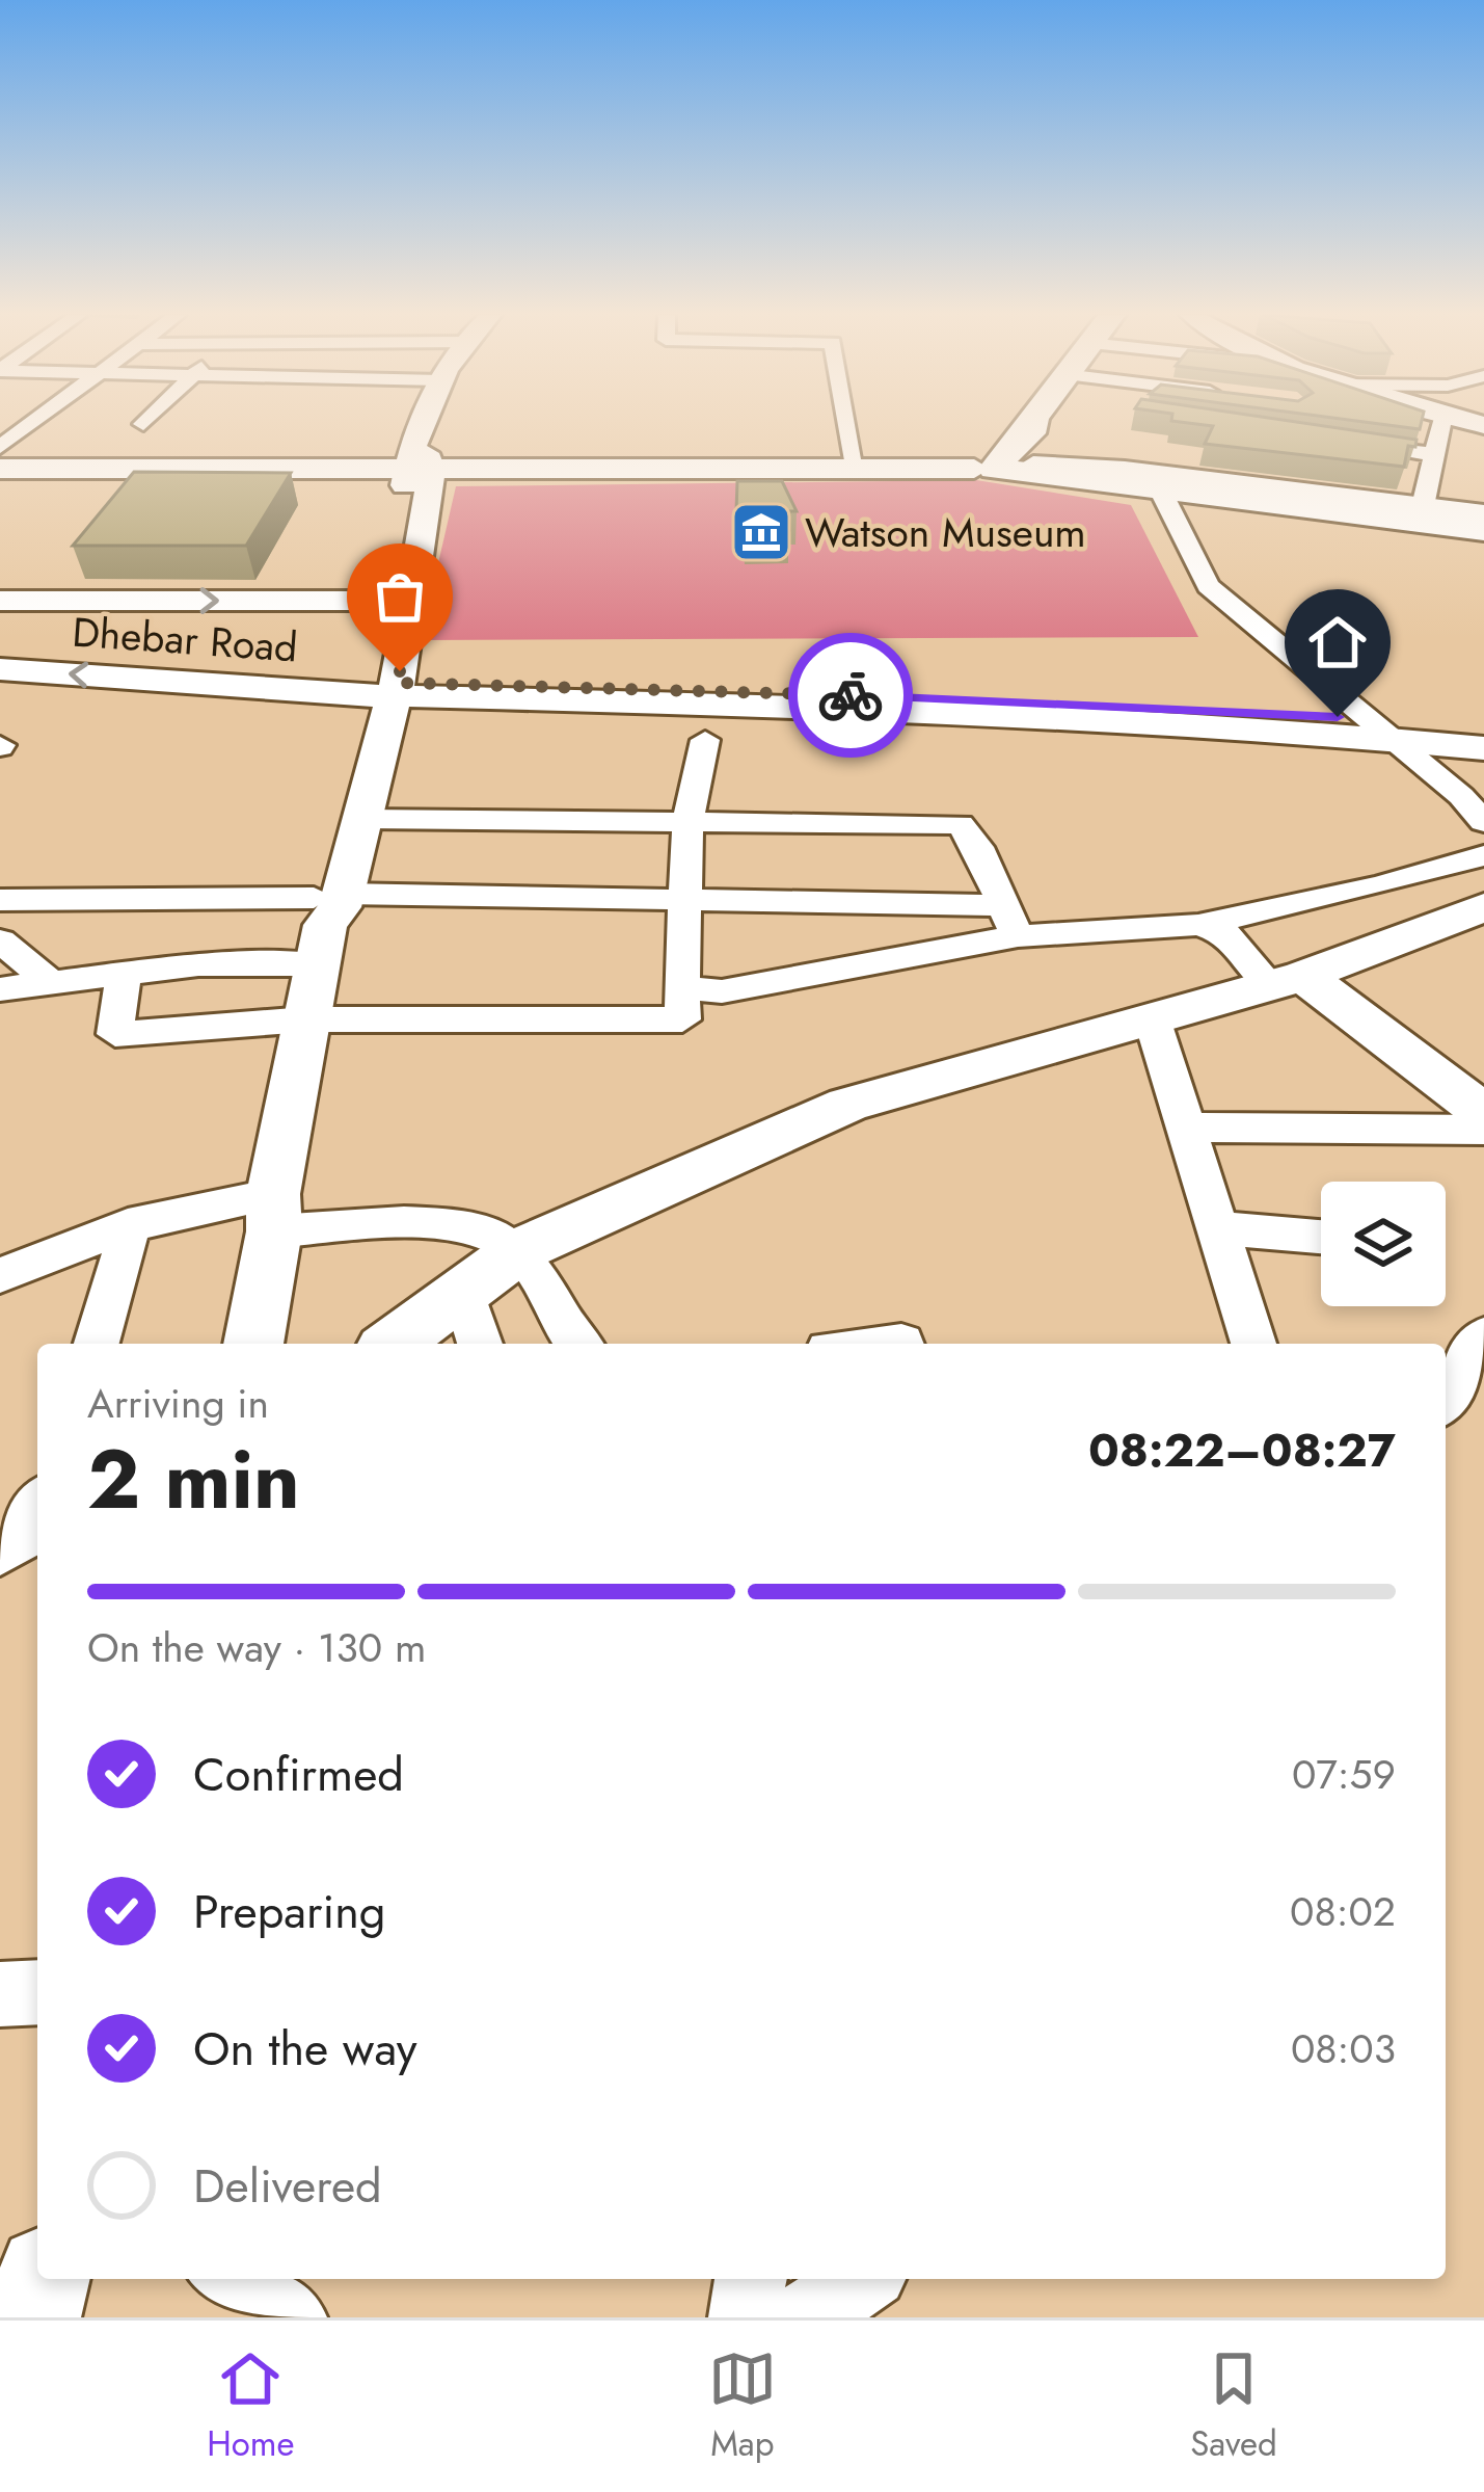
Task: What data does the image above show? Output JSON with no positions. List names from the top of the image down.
{
  "streets": {
    "street": ["Dhebar Road"]
  },
  "places": {
    "museum": ["Watson Museum"]
  },
  "page": {
    "heading": ["2 min", "Arriving in", "08:22–08:27"],
    "bar": "On the way · 130 m",
    "list": [
      ["Confirmed", "07:59"],
      ["Preparing", "08:02"],
      ["On the way", "08:03"],
      "Delivered"
    ],
    "tabs": ["Home", "Map", "Saved"]
  }
}
